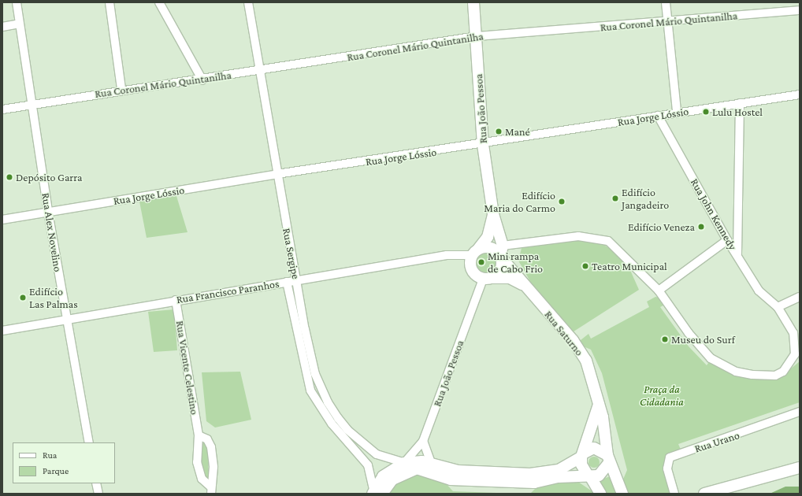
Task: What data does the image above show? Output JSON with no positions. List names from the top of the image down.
{
  "streets": {
    "street": [
      "Rua Coronel Mário Quintanilha",
      "Rua João Pessoa",
      "Rua Jorge Lóssio",
      "Rua John Kennedy",
      "Rua Alex Novelino",
      "Rua Sergipe",
      "Rua Francisco Paranhos",
      "Rua Saturno",
      "Rua Vicente Celestino",
      "Rua Urano"
    ]
  },
  "crossings": [
    ["Rua Coronel Mário Quintanilha", "Rua João Pessoa"],
    ["Rua Coronel Mário Quintanilha", "Rua Alex Novelino"],
    ["Rua Coronel Mário Quintanilha", "Rua Sergipe"],
    ["Rua João Pessoa", "Rua Jorge Lóssio"],
    ["Rua João Pessoa", "Rua Sergipe"],
    ["Rua João Pessoa", "Rua Francisco Paranhos"],
    ["Rua João Pessoa", "Rua Saturno"],
    ["Rua Jorge Lóssio", "Rua John Kennedy"],
    ["Rua Jorge Lóssio", "Rua Alex Novelino"],
    ["Rua Jorge Lóssio", "Rua Sergipe"],
    ["Rua Alex Novelino", "Rua Francisco Paranhos"],
    ["Rua Sergipe", "Rua Francisco Paranhos"],
    ["Rua Francisco Paranhos", "Rua Saturno"],
    ["Rua Francisco Paranhos", "Rua Vicente Celestino"]
  ],
  "parks": ["Praça da Cidadania"],
  "places": [
    "Lulu Hostel",
    "Mané",
    "Depósito Garra",
    "Edifício Jangadeiro",
    "Edifício Maria do Carmo",
    "Edifício Veneza",
    "Mini rampa de Cabo Frio",
    "Teatro Municipal",
    "Edifício Las Palmas",
    "Museu do Surf"
  ],
  "legend": ["Rua", "Parque"]
}
